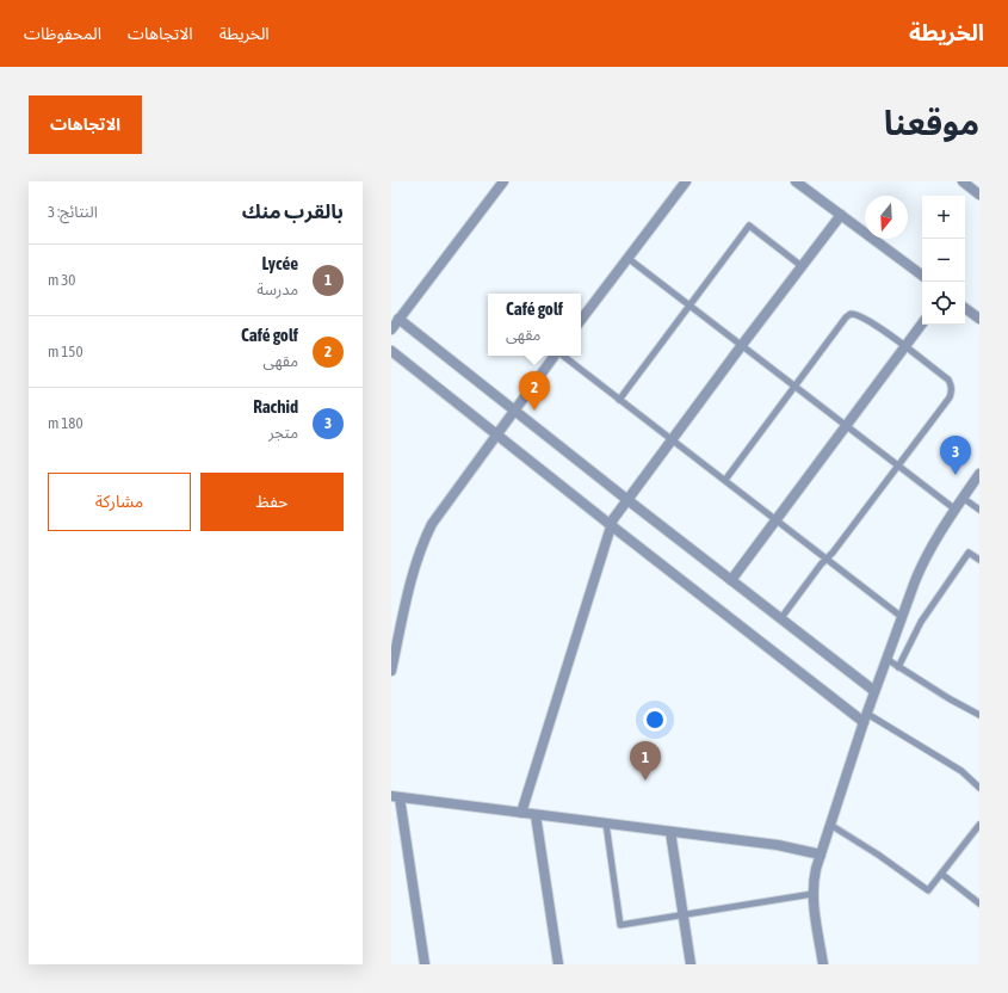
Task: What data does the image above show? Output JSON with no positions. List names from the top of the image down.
{
  "north": "bottom",
  "page": {
    "header": "الخريطة",
    "nav": ["الخريطة", "الاتجاهات", "المحفوظات"],
    "title": "موقعنا",
    "buttons": [
      "الاتجاهات",
      ["حفظ", "مشاركة"]
    ],
    "heading": ["بالقرب منك", "النتائج: 3"],
    "map_buttons": ["+", "−"],
    "list": [
      {
        "mark": "1",
        "name": "Lycée",
        "note": "مدرسة",
        "value": "30 m"
      },
      {
        "mark": "2",
        "name": "Café golf",
        "note": "مقهى",
        "value": "150 m"
      },
      {
        "mark": "3",
        "name": "Rachid",
        "note": "متجر",
        "value": "180 m"
      }
    ],
    "popup": ["Café golf", "مقهى"],
    "pins": ["2", "3", "1"]
  }
}
